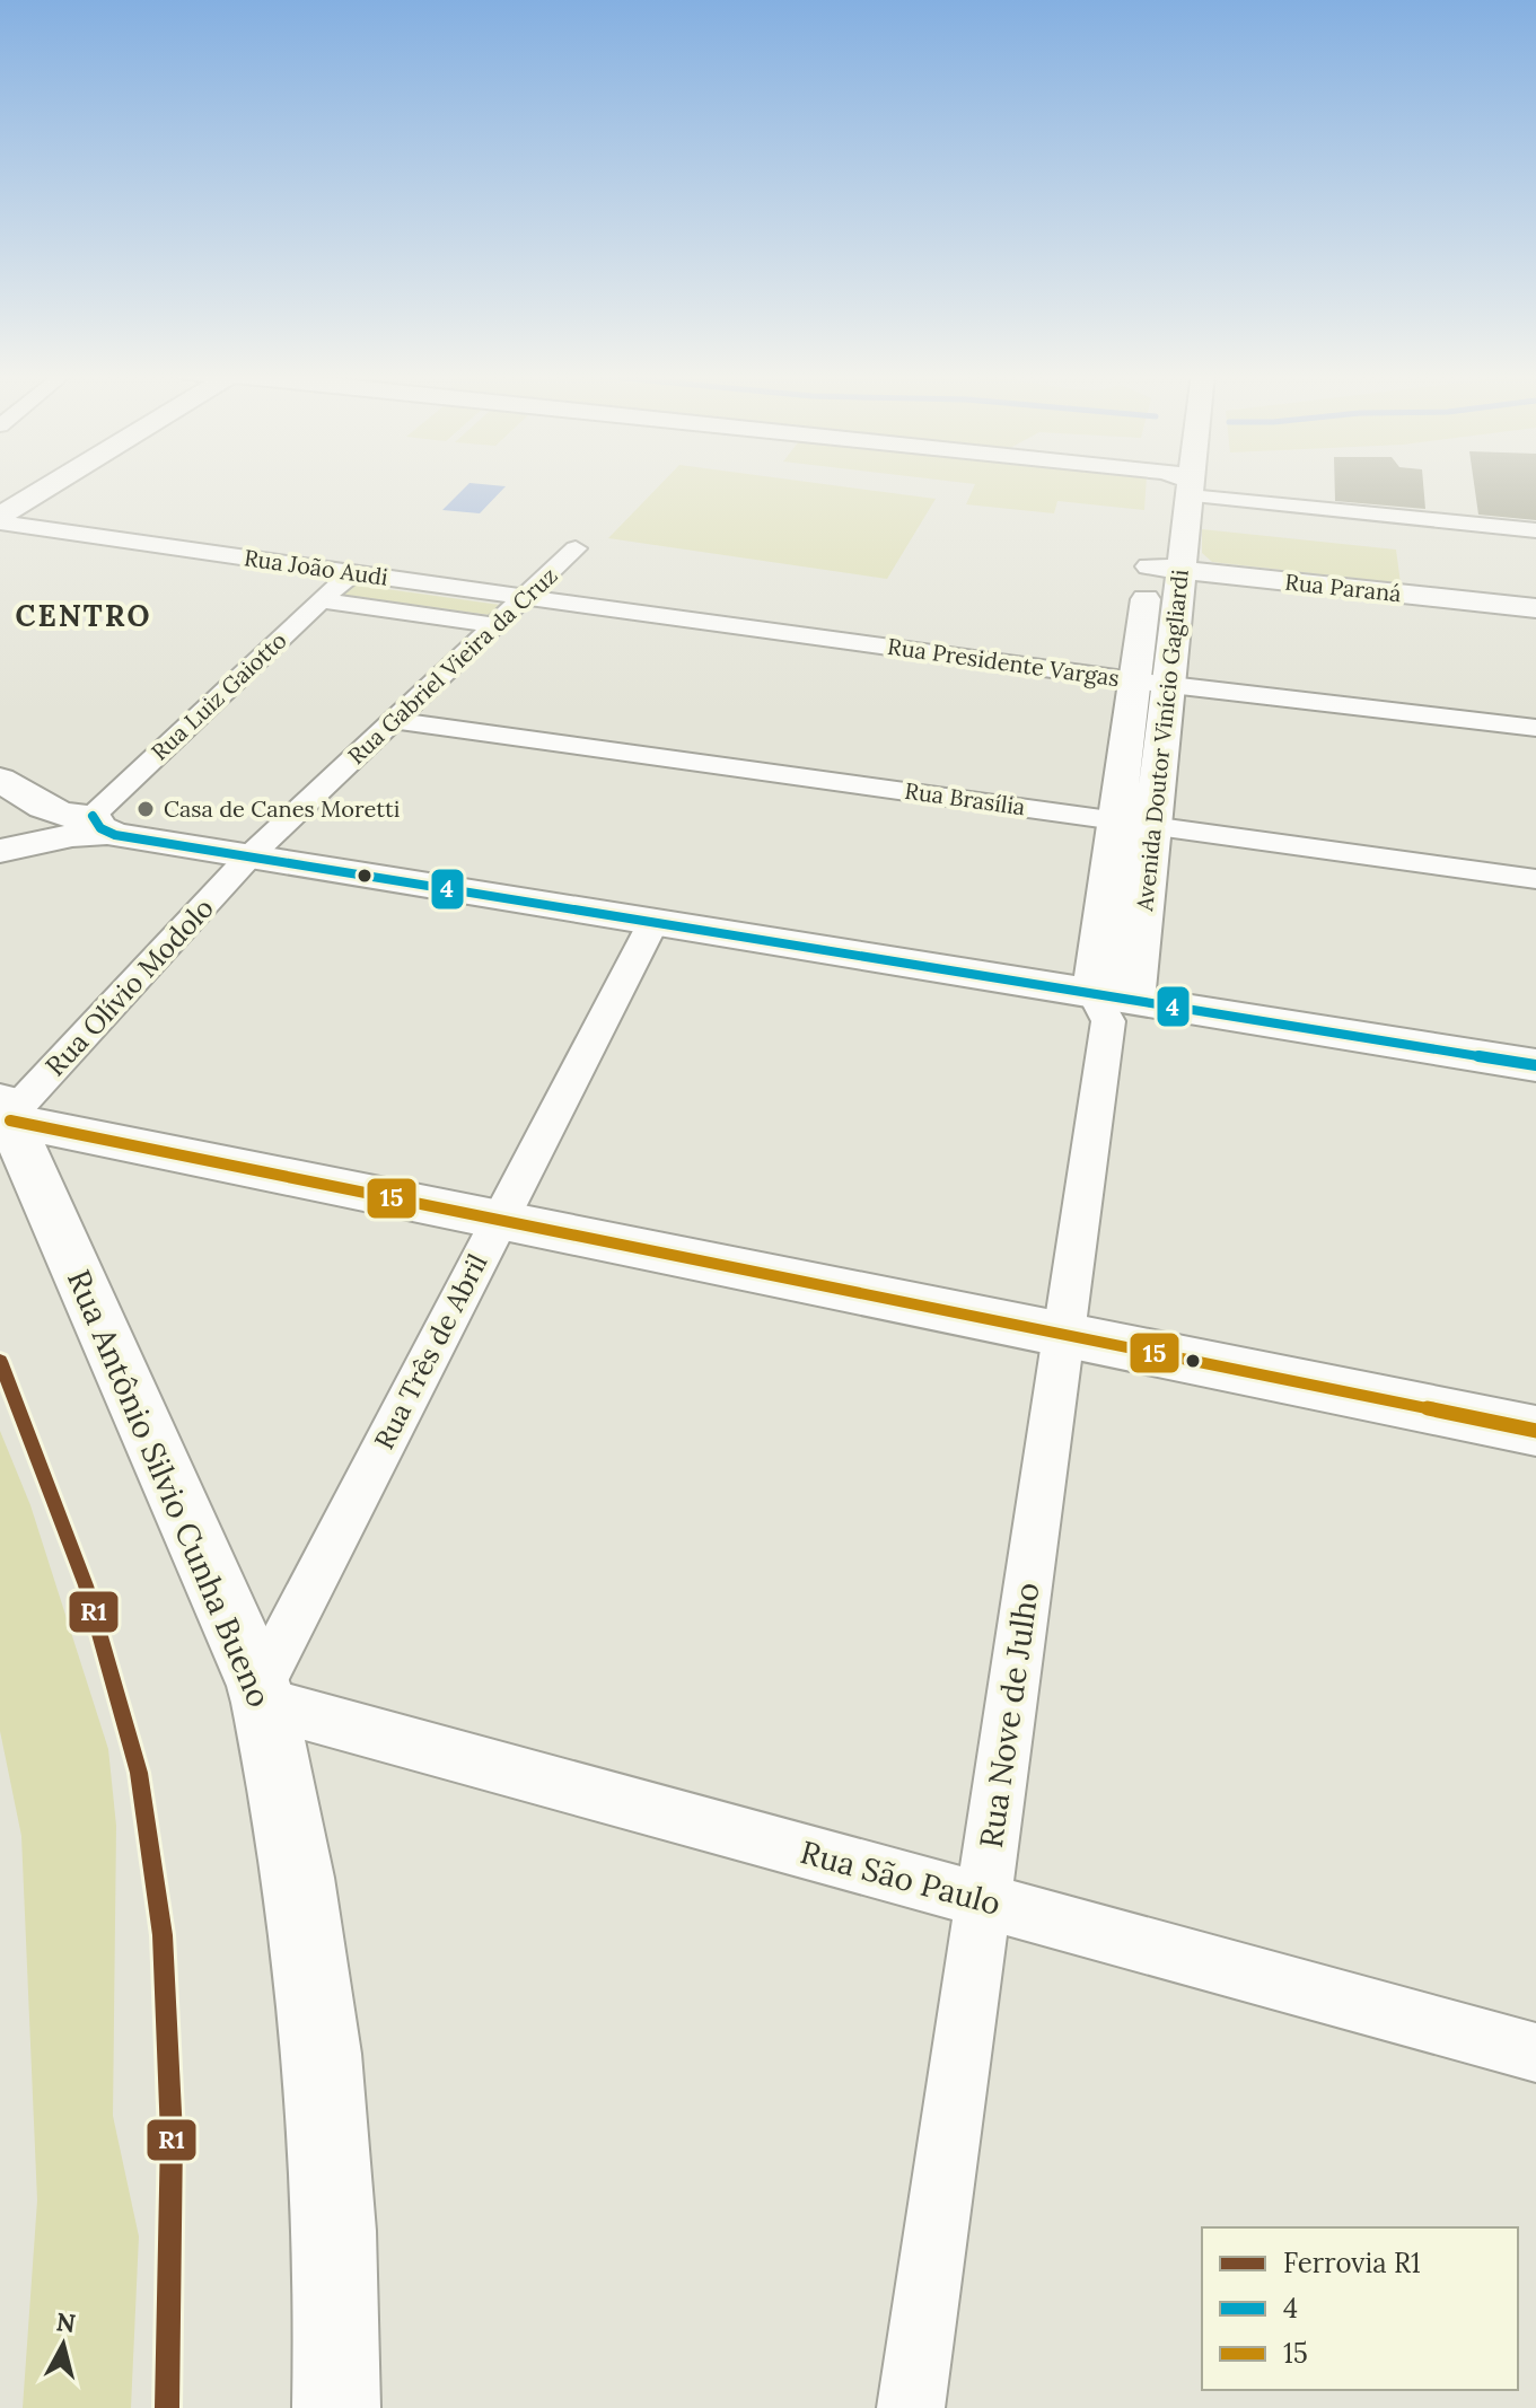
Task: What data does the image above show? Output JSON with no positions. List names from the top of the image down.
{
  "streets": {
    "street": [
      "Rua João Audi",
      "Rua Paraná",
      "Rua Presidente Vargas",
      "Rua Gabriel Vieira da Cruz",
      "Rua Luiz Gaiotto",
      "Avenida Doutor Vinício Gagliardi",
      "Rua Brasília",
      "Rua Olívio Modolo",
      "Rua Três de Abril",
      "Rua Antônio Silvio Cunha Bueno",
      "Rua Nove de Julho",
      "Rua São Paulo"
    ]
  },
  "crossings": [
    ["Rua João Audi", "Rua Presidente Vargas"],
    ["Rua João Audi", "Rua Gabriel Vieira da Cruz"],
    ["Rua João Audi", "Rua Luiz Gaiotto"],
    ["Rua Paraná", "Avenida Doutor Vinício Gagliardi"],
    ["Rua Presidente Vargas", "Rua Gabriel Vieira da Cruz"],
    ["Rua Presidente Vargas", "Avenida Doutor Vinício Gagliardi"],
    ["Rua Gabriel Vieira da Cruz", "Rua Brasília"],
    ["Rua Gabriel Vieira da Cruz", "Rua Olívio Modolo"],
    ["Avenida Doutor Vinício Gagliardi", "Rua Brasília"],
    ["Avenida Doutor Vinício Gagliardi", "Rua Nove de Julho"],
    ["Rua Olívio Modolo", "Rua Antônio Silvio Cunha Bueno"],
    ["Rua Três de Abril", "Rua Antônio Silvio Cunha Bueno"],
    ["Rua Três de Abril", "Rua São Paulo"],
    ["Rua Antônio Silvio Cunha Bueno", "Rua São Paulo"],
    ["Rua Nove de Julho", "Rua São Paulo"]
  ],
  "districts": ["CENTRO"],
  "places": ["Casa de Canes Moretti"],
  "lines": ["transit line 4", "transit line 15", "rail line R1"],
  "legend": ["Ferrovia R1", "4", "15"],
  "north": "top"
}
